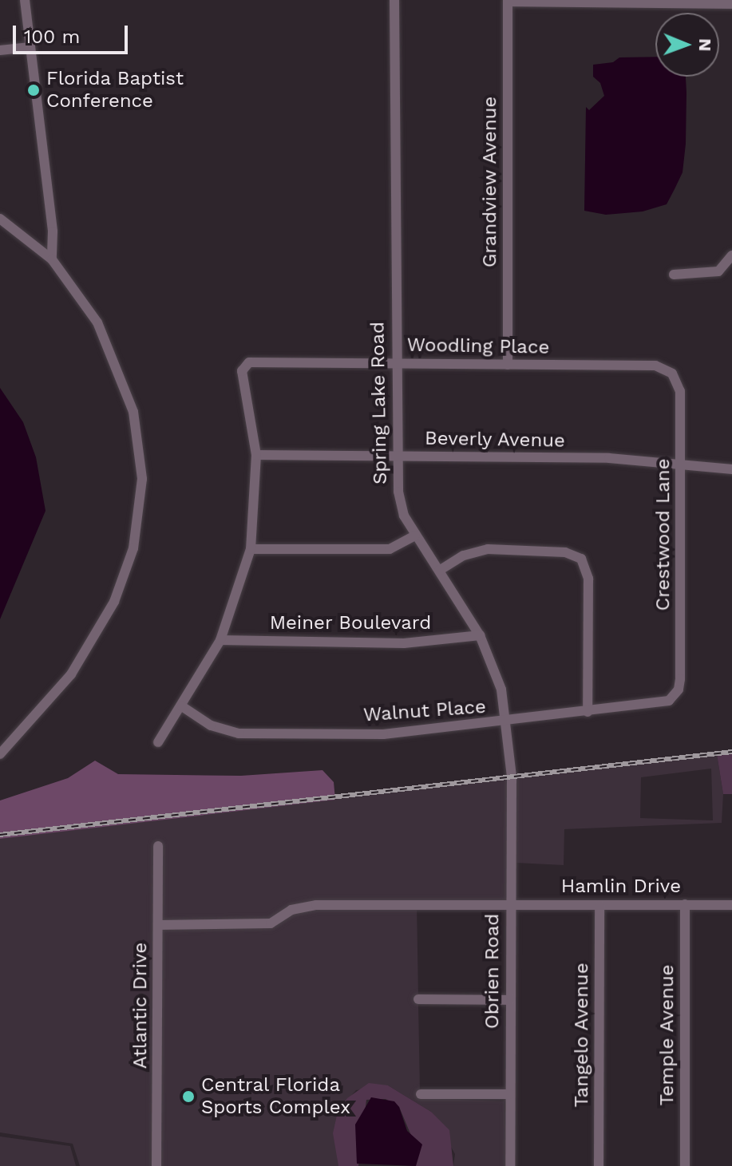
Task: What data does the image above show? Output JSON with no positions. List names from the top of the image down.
{
  "streets": {
    "street": [
      "Grandview Avenue",
      "Woodling Place",
      "Spring Lake Road",
      "Beverly Avenue",
      "Crestwood Lane",
      "Meiner Boulevard",
      "Walnut Place",
      "Hamlin Drive",
      "Obrien Road",
      "Atlantic Drive",
      "Tangelo Avenue",
      "Temple Avenue"
    ]
  },
  "crossings": [
    ["Grandview Avenue", "Woodling Place"],
    ["Woodling Place", "Spring Lake Road"],
    ["Woodling Place", "Beverly Avenue"],
    ["Woodling Place", "Crestwood Lane"],
    ["Spring Lake Road", "Beverly Avenue"],
    ["Spring Lake Road", "Meiner Boulevard"],
    ["Spring Lake Road", "Walnut Place"],
    ["Spring Lake Road", "Obrien Road"],
    ["Beverly Avenue", "Crestwood Lane"],
    ["Crestwood Lane", "Walnut Place"],
    ["Hamlin Drive", "Obrien Road"],
    ["Hamlin Drive", "Atlantic Drive"],
    ["Hamlin Drive", "Tangelo Avenue"],
    ["Hamlin Drive", "Temple Avenue"]
  ],
  "places": ["Florida Baptist Conference", "Central Florida Sports Complex"],
  "scale_bar": "100 m",
  "north": "right"
}
